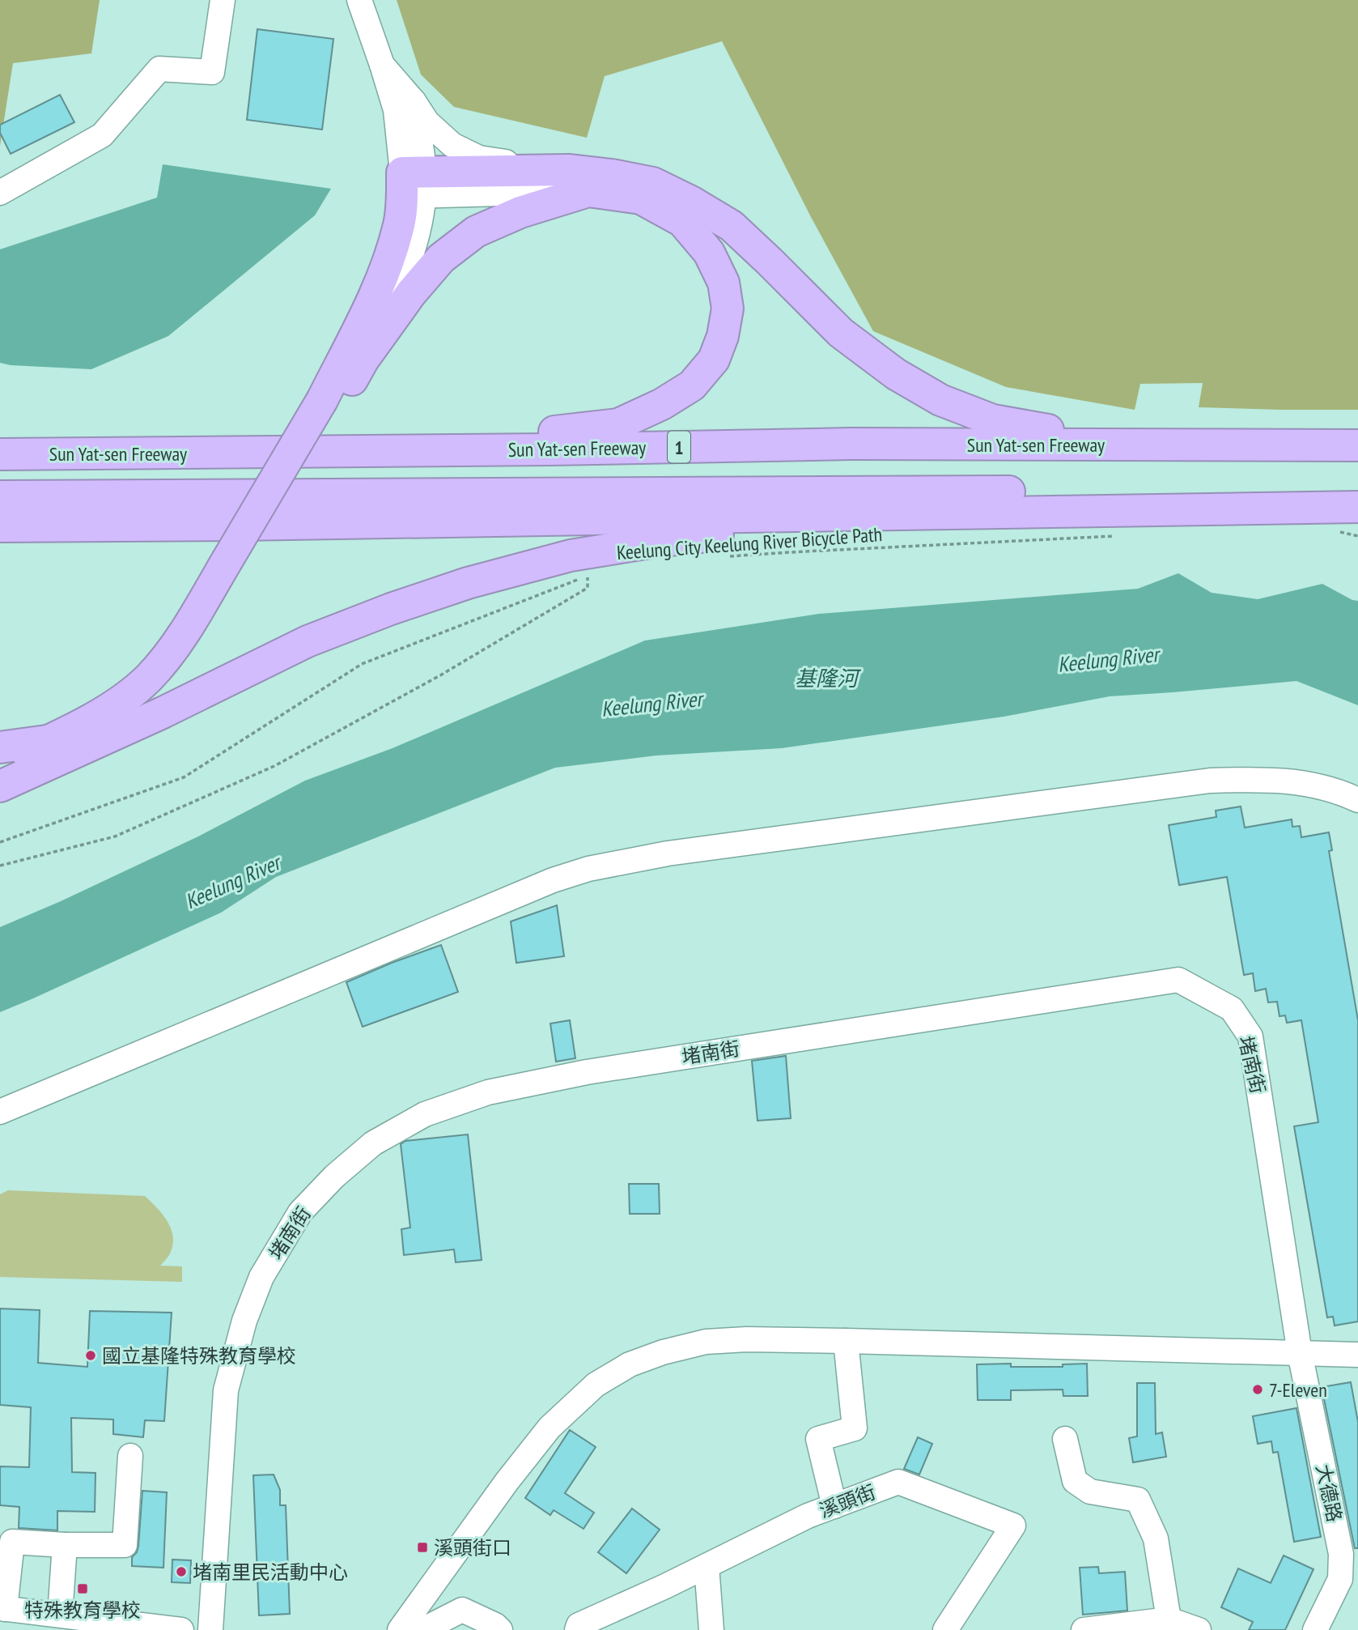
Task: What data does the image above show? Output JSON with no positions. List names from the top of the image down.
{
  "streets": {
    "highway": ["Sun Yat-sen Freeway", "1"],
    "street": ["堵南街", "大德路", "溪頭街"],
    "path": ["Keelung City Keelung River Bicycle Path"]
  },
  "crossings": [
    ["堵南街", "大德路"]
  ],
  "water": ["Keelung River", "基隆河"],
  "places": {
    "other": ["國立基隆特殊教育學校", "7-Eleven", "堵南里民活動中心"],
    "transit": ["溪頭街口", "特殊教育學校"]
  }
}
